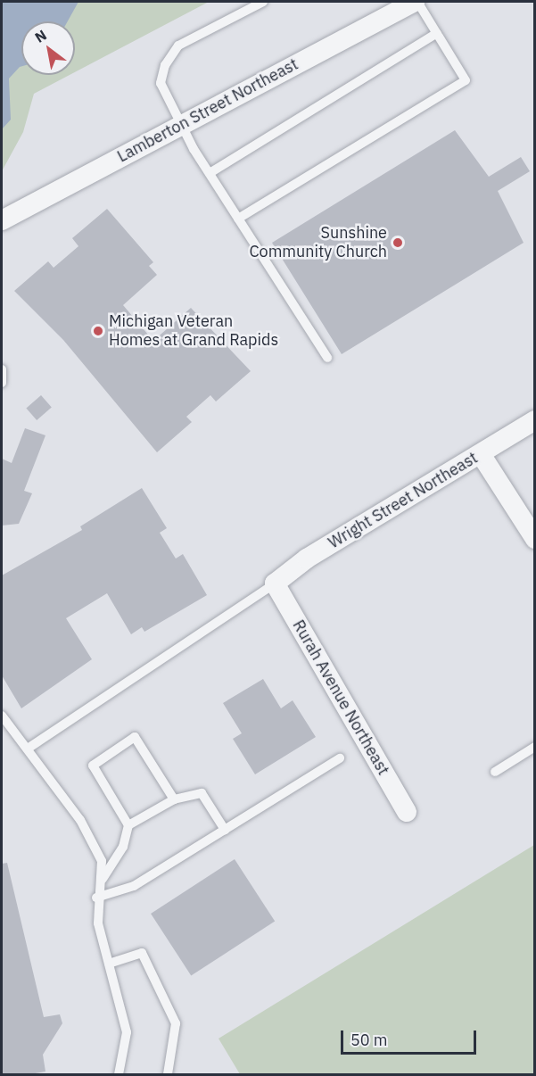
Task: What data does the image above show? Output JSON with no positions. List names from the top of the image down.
{
  "streets": {
    "street": ["Lamberton Street Northeast", "Wright Street Northeast", "Rurah Avenue Northeast"]
  },
  "crossings": [
    ["Wright Street Northeast", "Rurah Avenue Northeast"]
  ],
  "places": ["Sunshine Community Church", "Michigan Veteran Homes at Grand Rapids"],
  "scale_bar": "50 m",
  "north": "top left"
}
